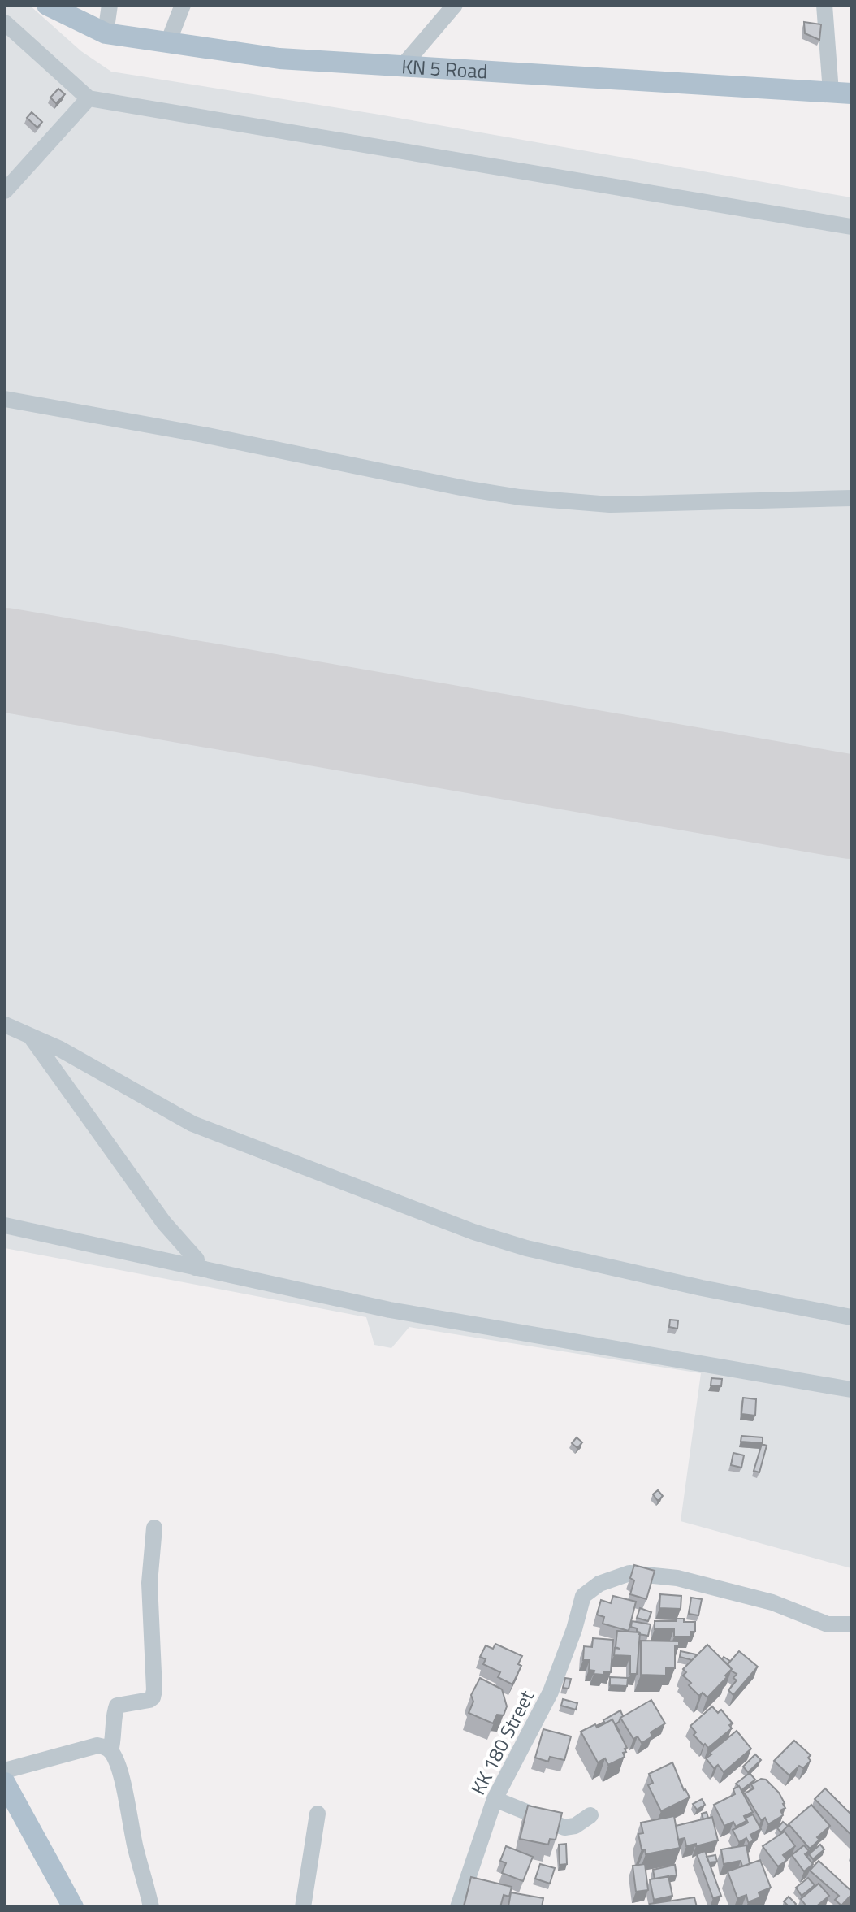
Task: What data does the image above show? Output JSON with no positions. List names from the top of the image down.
{
  "streets": {
    "main road": ["KN 5 Road"],
    "street": ["KK 180 Street"]
  }
}
